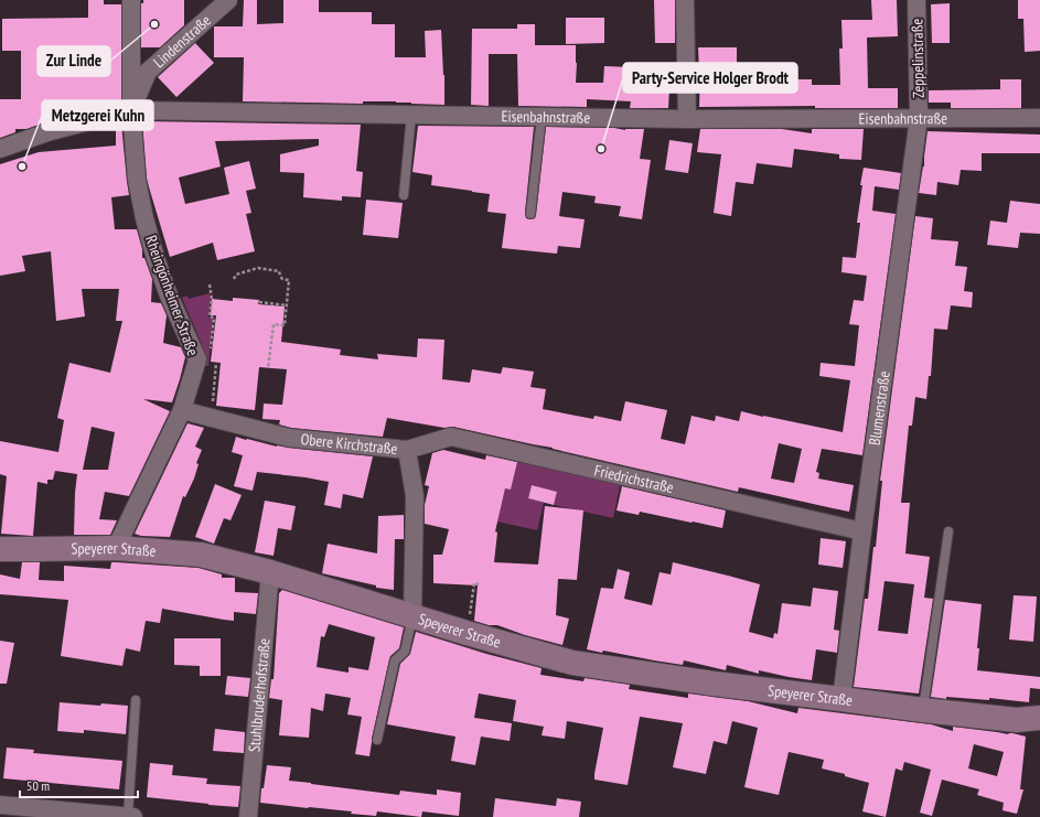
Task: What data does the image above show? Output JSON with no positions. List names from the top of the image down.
{
  "streets": {
    "main road": ["Speyerer Straße"],
    "street": [
      "Lindenstraße",
      "Zeppelinstraße",
      "Eisenbahnstraße",
      "Rheingönheimer Straße",
      "Blumenstraße",
      "Obere Kirchstraße",
      "Friedrichstraße",
      "Stuhlbruderhofstraße"
    ]
  },
  "crossings": [
    ["Lindenstraße", "Eisenbahnstraße"],
    ["Lindenstraße", "Rheingönheimer Straße"],
    ["Zeppelinstraße", "Eisenbahnstraße"],
    ["Zeppelinstraße", "Blumenstraße"],
    ["Eisenbahnstraße", "Rheingönheimer Straße"],
    ["Eisenbahnstraße", "Blumenstraße"],
    ["Rheingönheimer Straße", "Obere Kirchstraße"],
    ["Rheingönheimer Straße", "Speyerer Straße"],
    ["Blumenstraße", "Friedrichstraße"],
    ["Blumenstraße", "Speyerer Straße"],
    ["Obere Kirchstraße", "Friedrichstraße"],
    ["Obere Kirchstraße", "Speyerer Straße"],
    ["Speyerer Straße", "Stuhlbruderhofstraße"]
  ],
  "places": ["Zur Linde", "Party-Service Holger Brodt", "Metzgerei Kuhn"],
  "scale_bar": "50 m"
}
